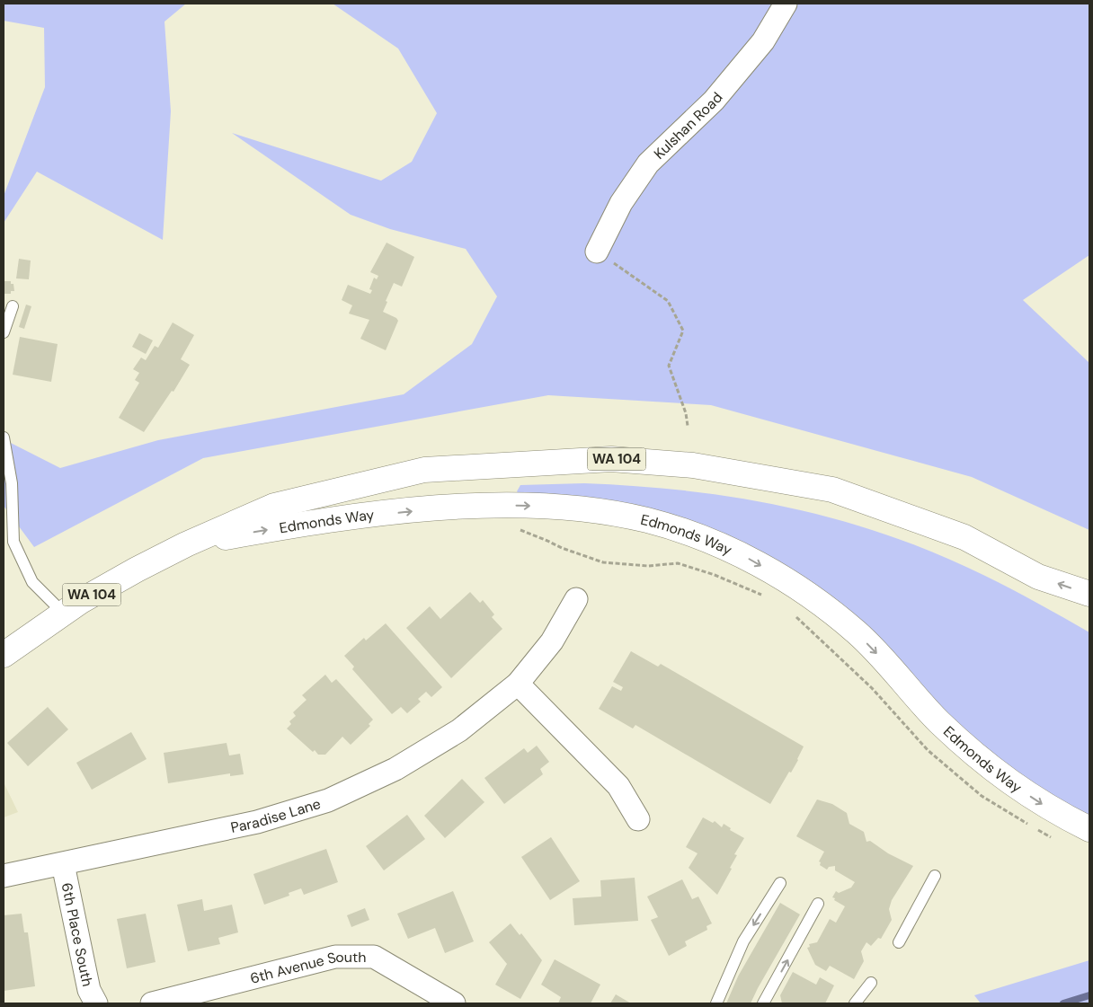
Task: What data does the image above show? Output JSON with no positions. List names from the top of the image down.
{
  "streets": {
    "main road": ["WA 104", "Edmonds Way"],
    "street": [
      "Kulshan Road",
      "Paradise Lane",
      "6th Place South",
      "6th Avenue South"
    ]
  },
  "crossings": [
    ["Paradise Lane", "6th Place South"]
  ]
}
